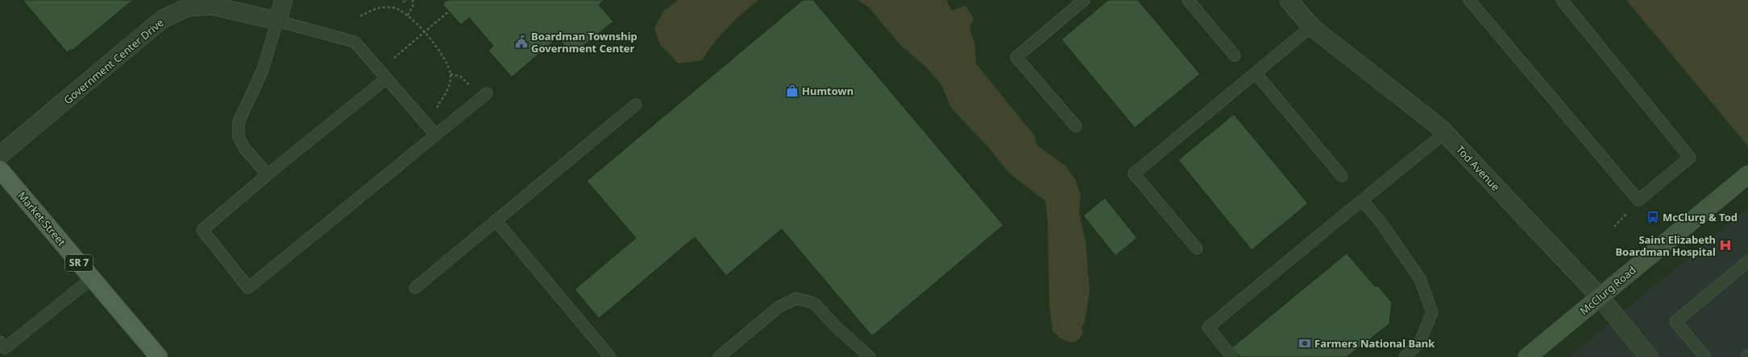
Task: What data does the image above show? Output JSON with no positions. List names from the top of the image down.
{
  "streets": {
    "main road": ["Market Street", "SR 7"],
    "street": ["Government Center Drive", "Tod Avenue", "McClurg Road"]
  },
  "crossings": [
    ["Tod Avenue", "McClurg Road"]
  ],
  "places": {
    "public building": ["Boardman Township Government Center"],
    "shop": ["Humtown"],
    "bus stop": ["McClurg & Tod"],
    "hospital": ["Saint Elizabeth Boardman Hospital"],
    "bank": ["Farmers National Bank"]
  }
}
